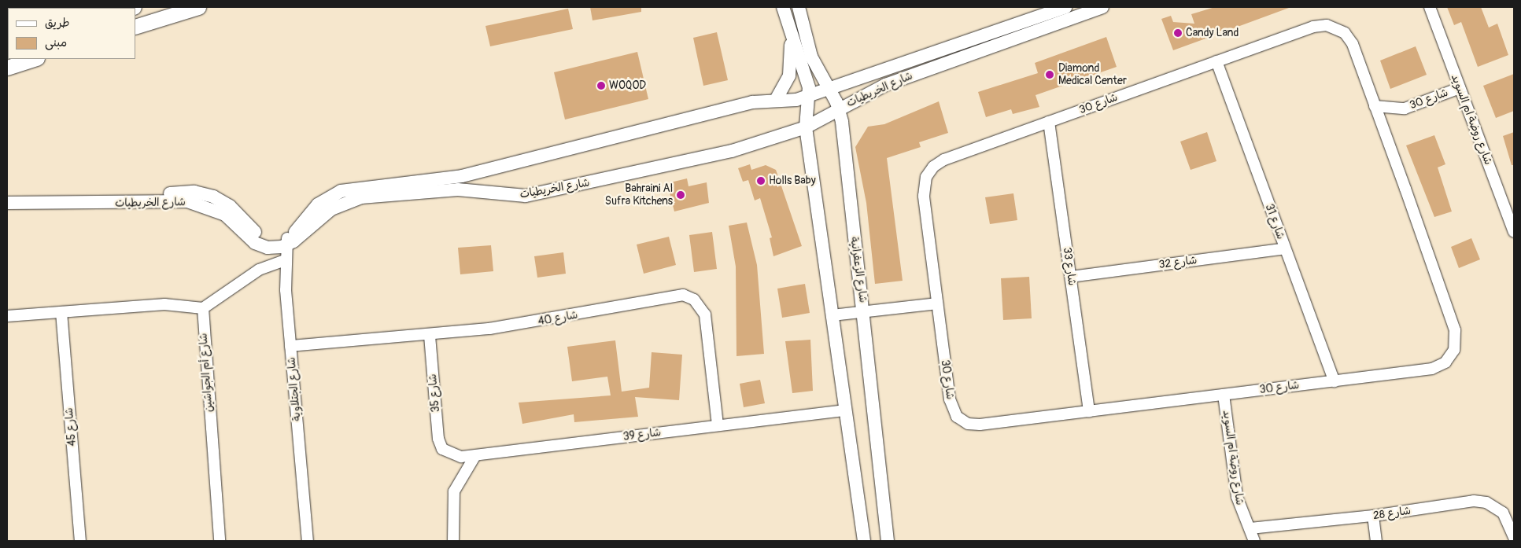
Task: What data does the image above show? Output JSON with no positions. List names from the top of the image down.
{
  "streets": {
    "street": [
      "شارع الخريطيات",
      "شارع 30",
      "شارع روضة ام السويد",
      "شارع 31",
      "شارع 32",
      "شارع 33",
      "شارع الزعفرانية",
      "شارع 40",
      "شارع أم الجواشين",
      "شارع الجتلاوية",
      "شارع 35",
      "شارع 45",
      "شارع 39",
      "شارع 28"
    ]
  },
  "crossings": [
    ["شارع الخريطيات", "شارع الزعفرانية"],
    ["شارع الخريطيات", "شارع الجتلاوية"],
    ["شارع 30", "شارع روضة ام السويد"],
    ["شارع 30", "شارع 31"],
    ["شارع 30", "شارع 33"],
    ["شارع روضة ام السويد", "شارع 28"],
    ["شارع 31", "شارع 32"],
    ["شارع 32", "شارع 33"],
    ["شارع 40", "شارع الجتلاوية"],
    ["شارع 40", "شارع 35"],
    ["شارع 40", "شارع 39"],
    ["شارع 35", "شارع 39"]
  ],
  "places": [
    "Candy Land",
    "Diamond Medical Center",
    "WOQOD",
    "Holls Baby",
    "Bahraini Al Sufra Kitchens"
  ],
  "legend": ["طريق", "مبنى"]
}
